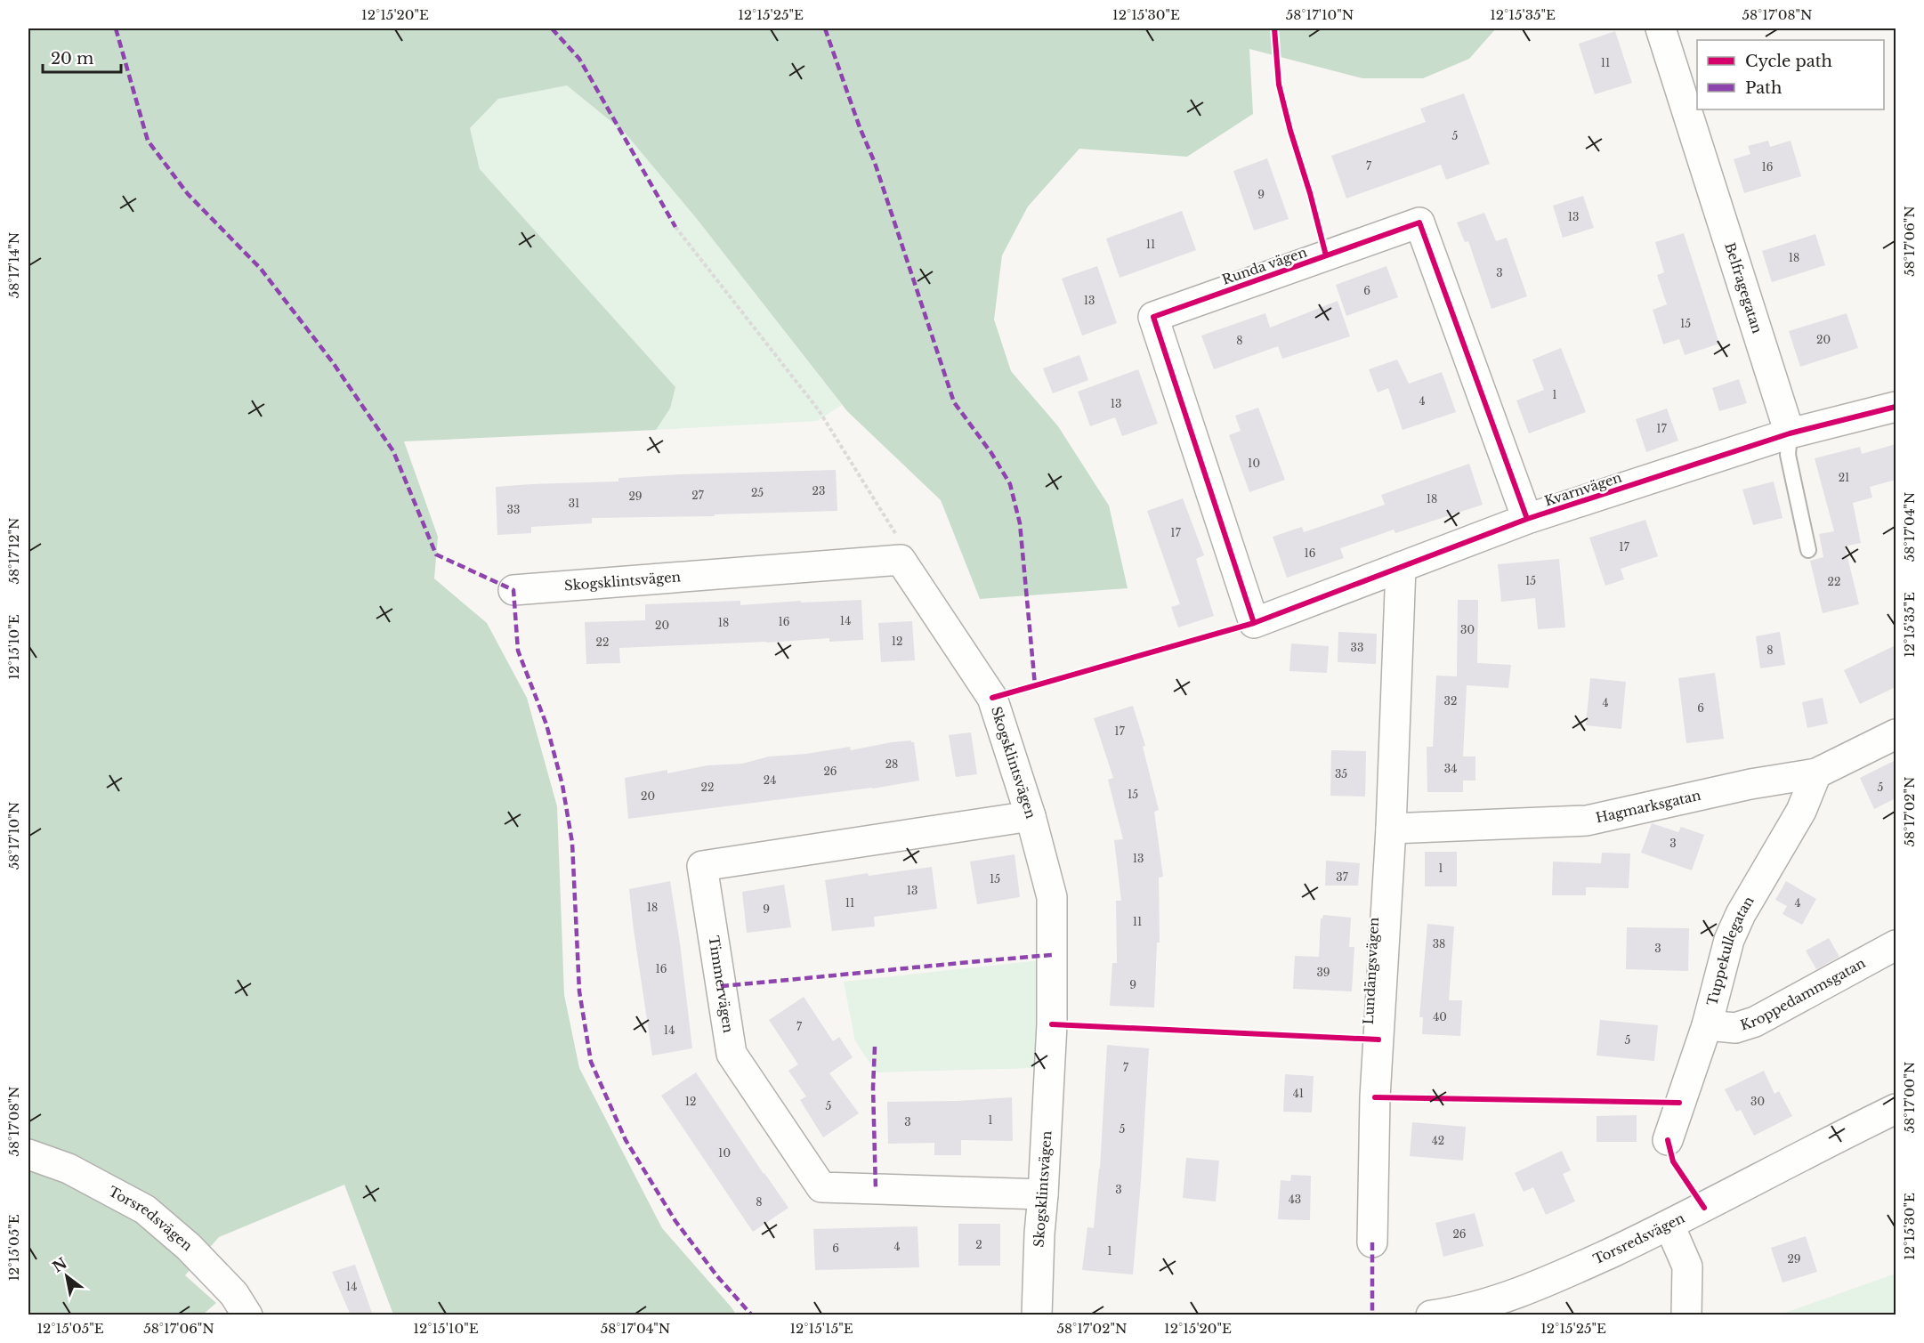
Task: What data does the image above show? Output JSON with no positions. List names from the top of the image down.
{
  "streets": {
    "street": [
      "Runda vägen",
      "Belfragegatan",
      "Kvarnvägen",
      "Skogsklintsvägen",
      "Hagmarksgatan",
      "Tuppekullegatan",
      "Lundängsvägen",
      "Timmervägen",
      "Kroppedammsgatan",
      "Torsredsvägen"
    ]
  },
  "crossings": [
    ["Runda vägen", "Kvarnvägen"],
    ["Belfragegatan", "Kvarnvägen"],
    ["Kvarnvägen", "Lundängsvägen"],
    ["Skogsklintsvägen", "Timmervägen"],
    ["Hagmarksgatan", "Tuppekullegatan"],
    ["Hagmarksgatan", "Lundängsvägen"],
    ["Tuppekullegatan", "Kroppedammsgatan"]
  ],
  "house_numbers": [
    "11",
    "5",
    "7",
    "16",
    "9",
    "13",
    "11",
    "18",
    "3",
    "6",
    "13",
    "15",
    "20",
    "8",
    "1",
    "4",
    "13",
    "17",
    "10",
    "21",
    "23",
    "25",
    "27",
    "29",
    "18",
    "31",
    "33",
    "17",
    "17",
    "16",
    "15",
    "22",
    "14",
    "16",
    "18",
    "20",
    "30",
    "12",
    "22",
    "33",
    "8",
    "32",
    "4",
    "6",
    "17",
    "28",
    "34",
    "26",
    "35",
    "24",
    "22",
    "5",
    "15",
    "20",
    "3",
    "13",
    "1",
    "37",
    "15",
    "13",
    "11",
    "4",
    "18",
    "9",
    "11",
    "38",
    "3",
    "16",
    "39",
    "9",
    "40",
    "7",
    "14",
    "5",
    "7",
    "41",
    "12",
    "30",
    "5",
    "1",
    "3",
    "5",
    "42",
    "10",
    "3",
    "43",
    "8",
    "26",
    "2",
    "4",
    "6",
    "1",
    "29",
    "14"
  ],
  "legend": ["Cycle path", "Path"],
  "scale_bar": "20 m",
  "north": "top left",
  "coordinates": [
    "12°15'20\"E",
    "12°15'25\"E",
    "12°15'30\"E",
    "58°17'10\"N",
    "12°15'35\"E",
    "58°17'08\"N",
    "58°17'06\"N",
    "58°17'14\"N",
    "58°17'04\"N",
    "58°17'12\"N",
    "12°15'10\"E",
    "58°17'02\"N",
    "58°17'00\"N",
    "12°15'05\"E",
    "12°15'15\"E"
  ]
}
